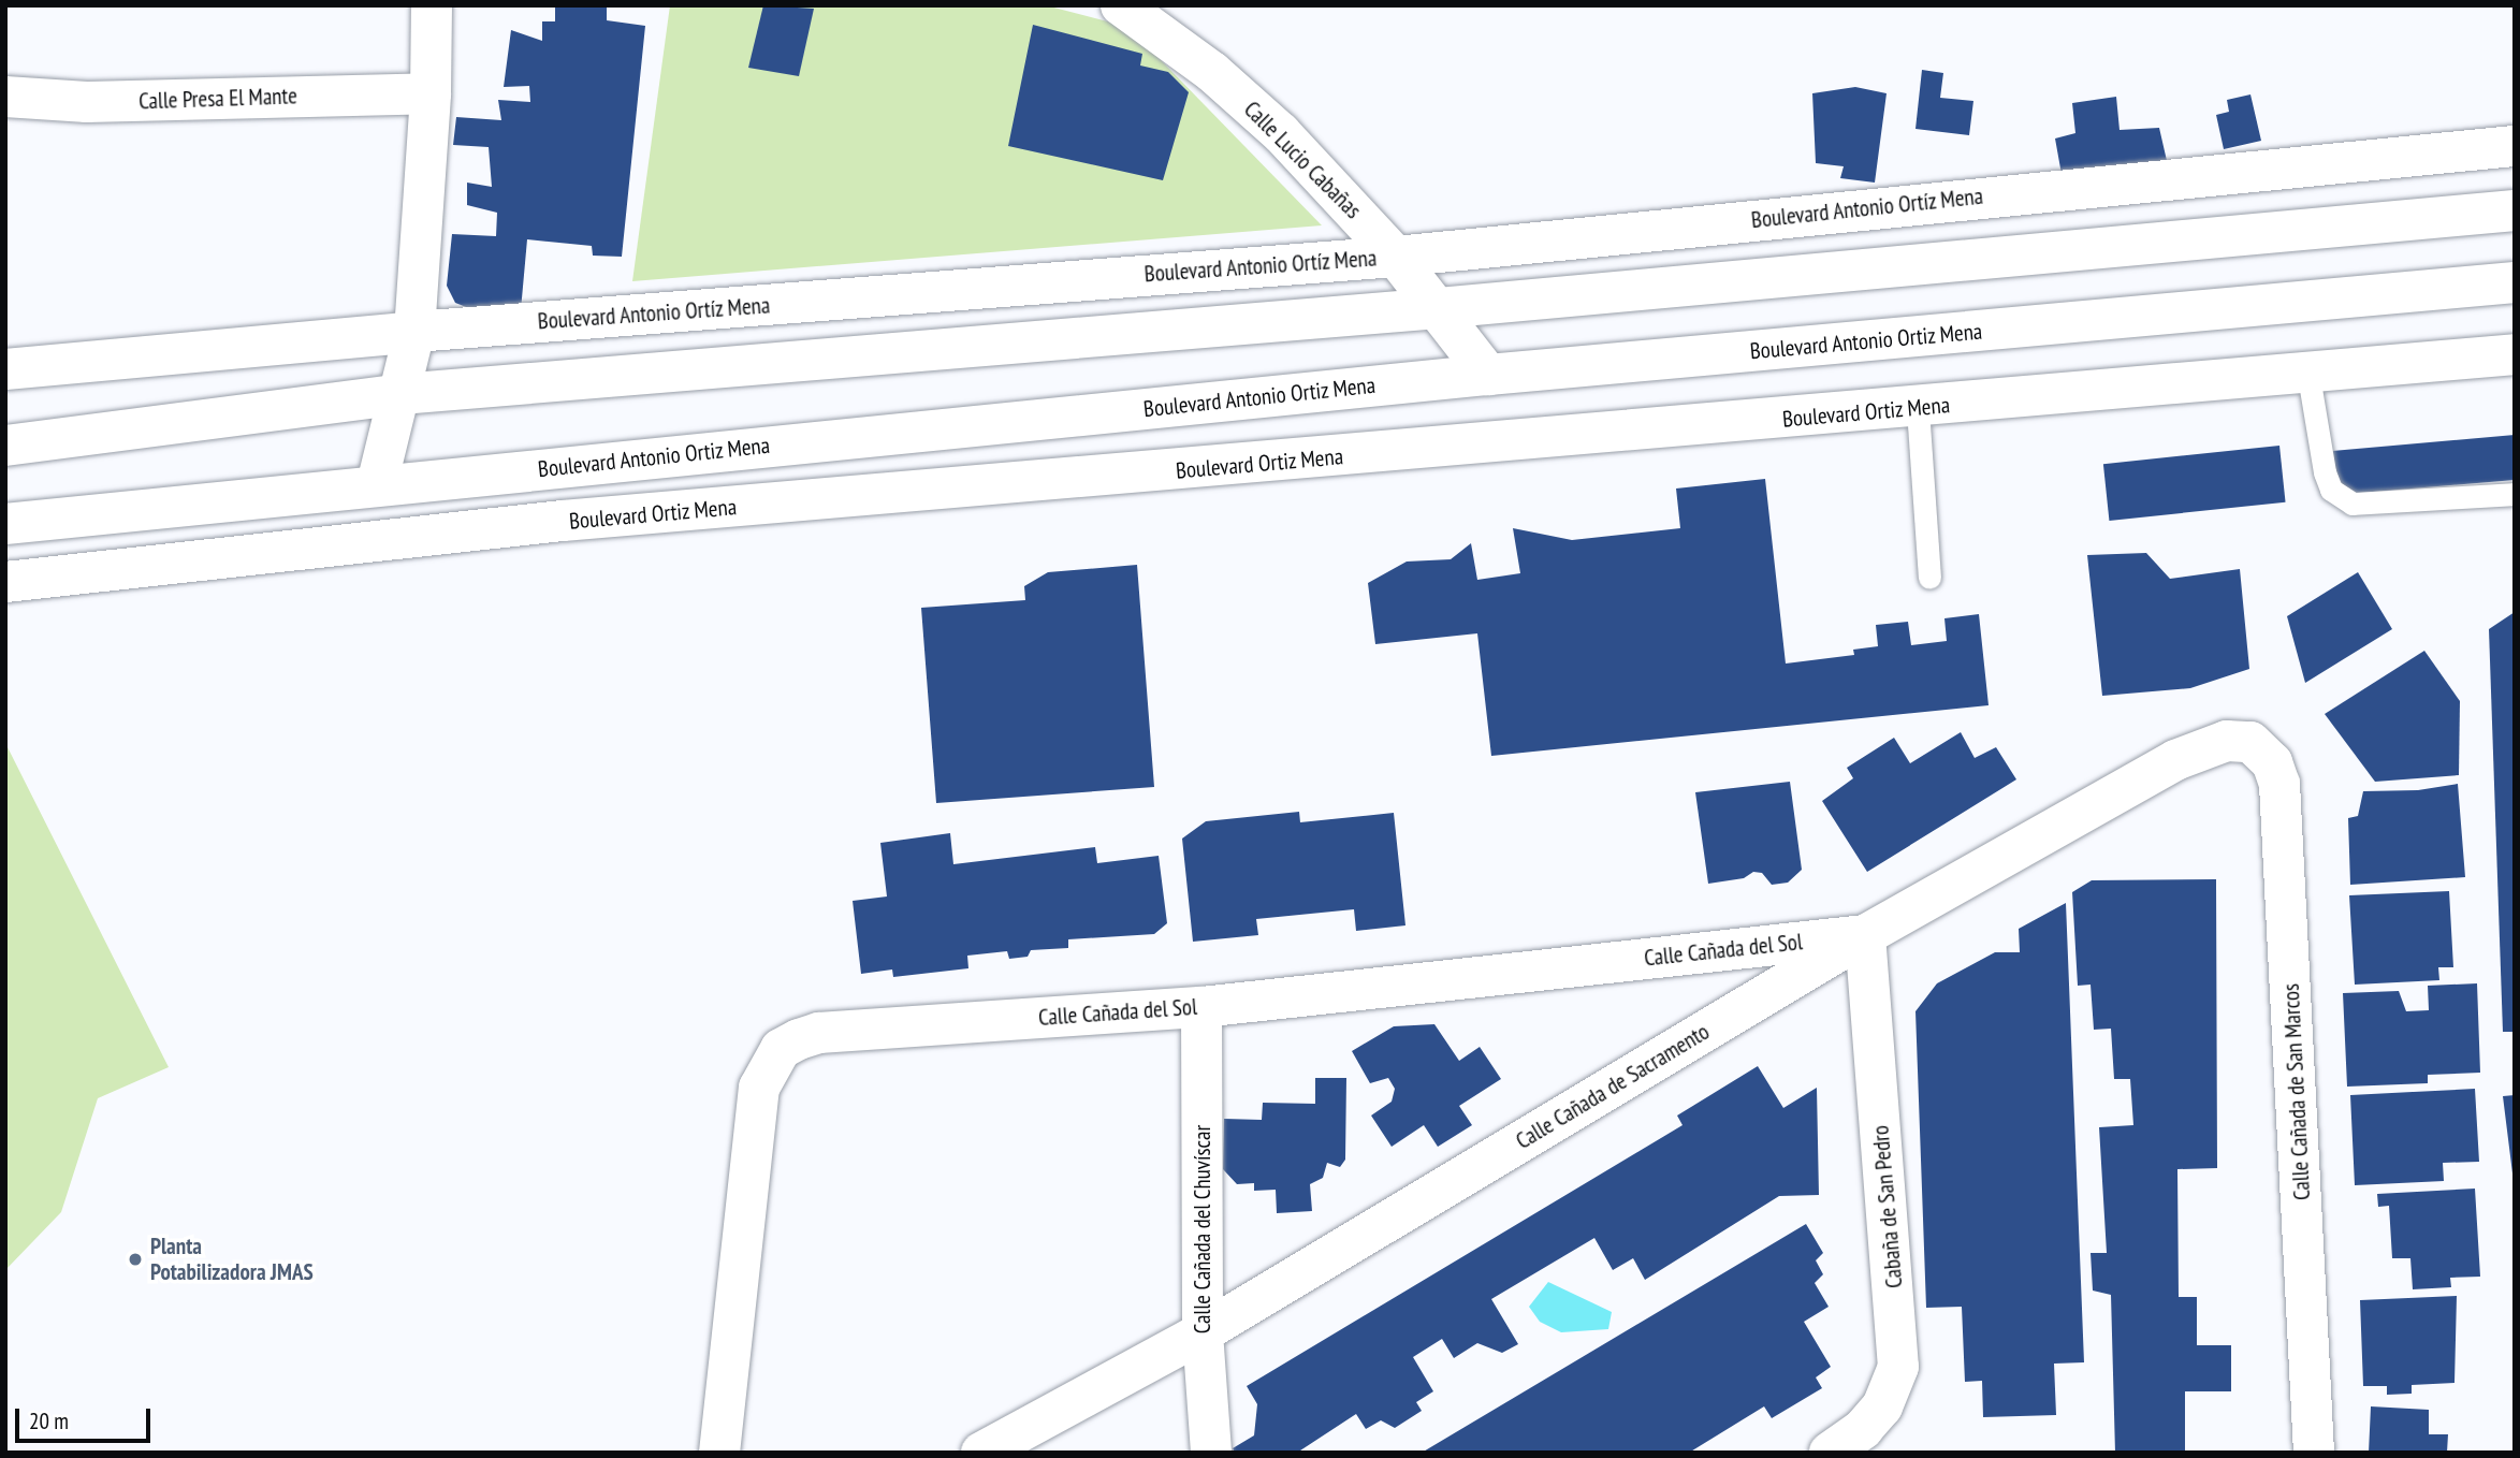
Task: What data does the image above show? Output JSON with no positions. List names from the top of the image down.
{
  "streets": {
    "street": [
      "Calle Presa El Mante",
      "Calle Lucio Cabañas",
      "Boulevard Antonio Ortíz Mena",
      "Boulevard Antonio Ortiz Mena",
      "Boulevard Ortiz Mena",
      "Calle Cañada del Sol",
      "Calle Cañada de Sacramento",
      "Calle Cañada de San Marcos",
      "Cabaña de San Pedro",
      "Calle Cañada del Chuvíscar"
    ]
  },
  "crossings": [
    ["Calle Lucio Cabañas", "Boulevard Antonio Ortíz Mena"],
    ["Calle Lucio Cabañas", "Boulevard Antonio Ortiz Mena"],
    ["Calle Cañada del Sol", "Calle Cañada de Sacramento"],
    ["Calle Cañada del Sol", "Cabaña de San Pedro"],
    ["Calle Cañada del Sol", "Calle Cañada del Chuvíscar"],
    ["Calle Cañada de Sacramento", "Calle Cañada de San Marcos"],
    ["Calle Cañada de Sacramento", "Cabaña de San Pedro"],
    ["Calle Cañada de Sacramento", "Calle Cañada del Chuvíscar"]
  ],
  "places": ["Planta Potabilizadora JMAS"],
  "scale_bar": "20 m"
}
